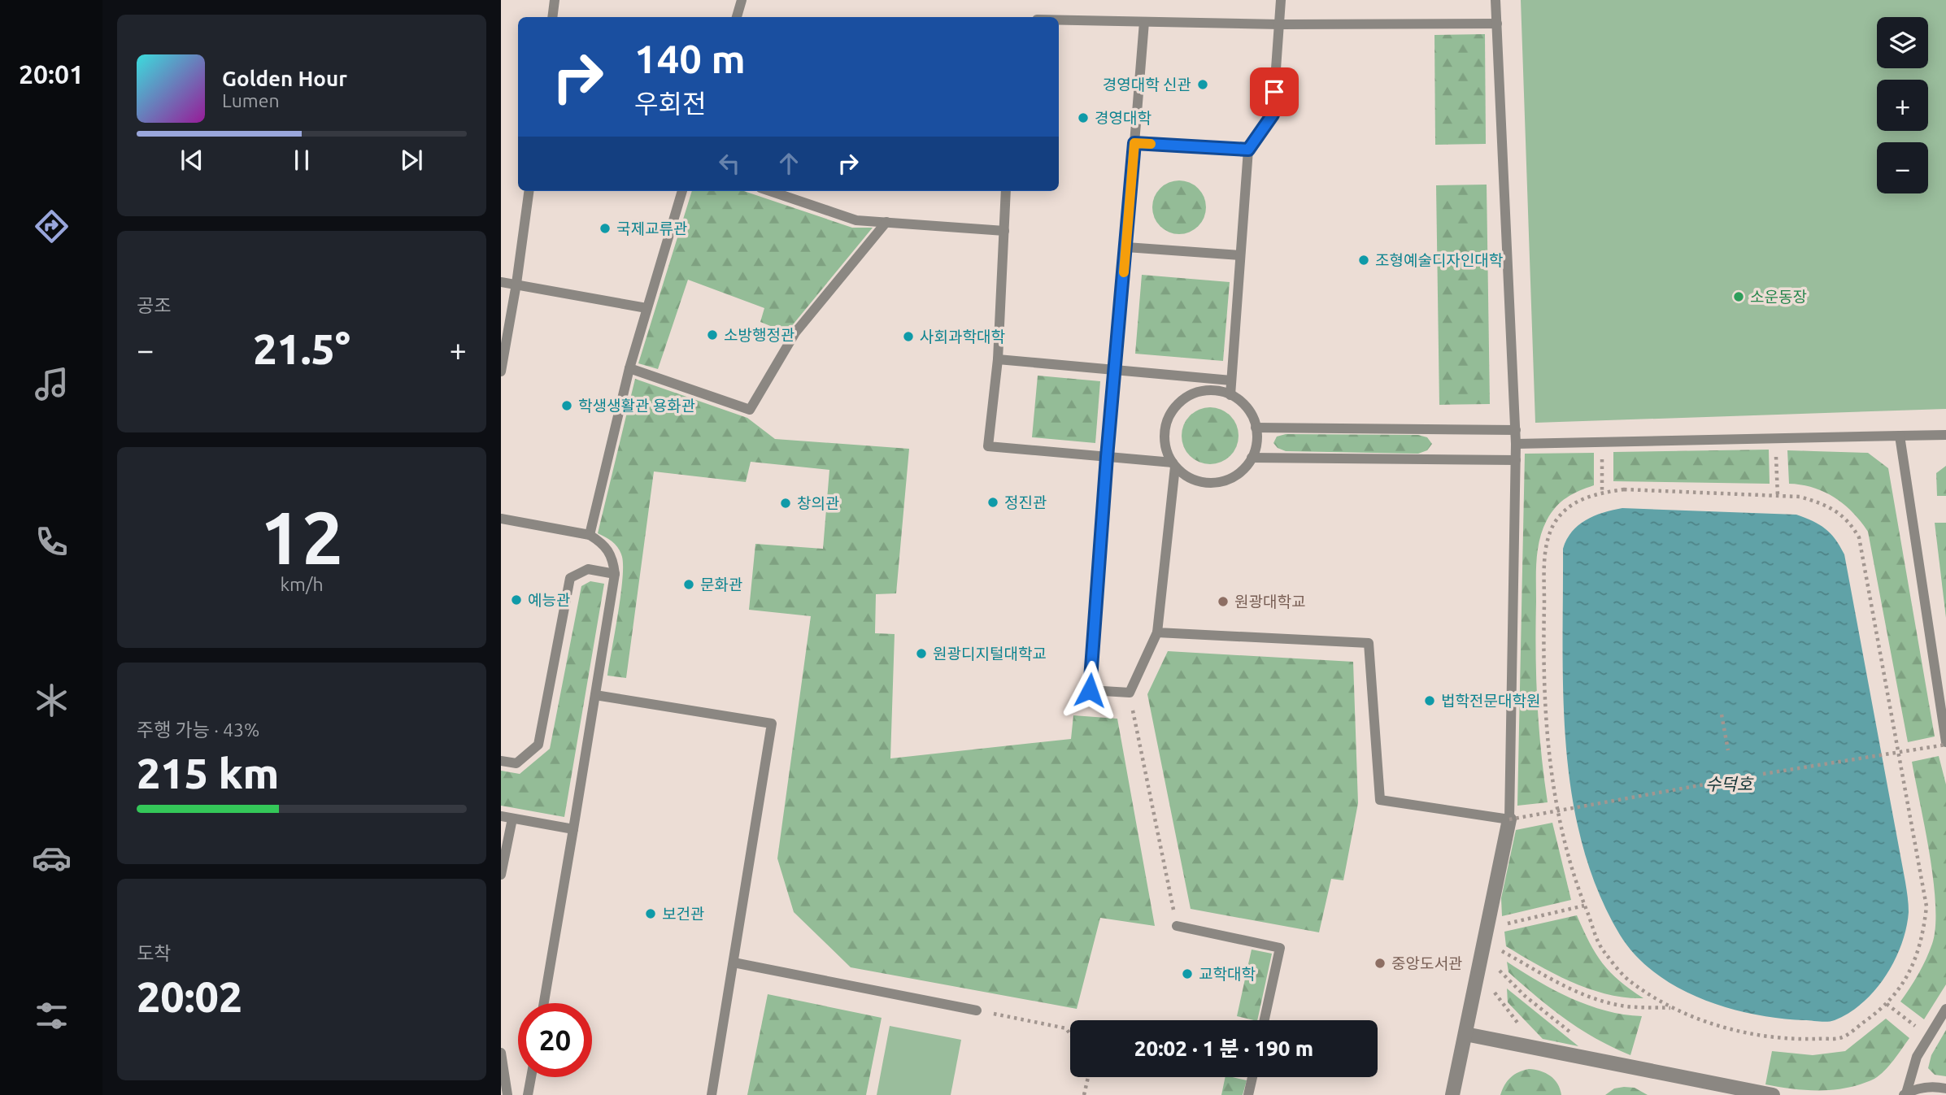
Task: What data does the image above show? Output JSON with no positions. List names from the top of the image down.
{
  "water": ["수덕호"],
  "places": [
    "경영대학 신관",
    "경영대학",
    "국제교류관",
    "조형예술디자인대학",
    "소운동장",
    "소방행정관",
    "사회과학대학",
    "학생생활관 용화관",
    "정진관",
    "창의관",
    "문화관",
    "예능관",
    "원광대학교",
    "원광디지털대학교",
    "법학전문대학원",
    "보건관",
    "중앙도서관",
    "교학대학"
  ],
  "page": {
    "tabs": "20:01",
    "map_buttons": ["+", "−"],
    "turn": ["140 m", "우회전"],
    "song": ["Golden Hour", "Lumen"],
    "tile": [
      "공조",
      ["12", "km/h"],
      ["주행 가능 · 43%", "215 km"],
      ["도착", "20:02"]
    ],
    "heat": ["−", "21.5°", "+"],
    "limit": "20",
    "trip": "20:02 · 1 분 · 190 m"
  }
}
